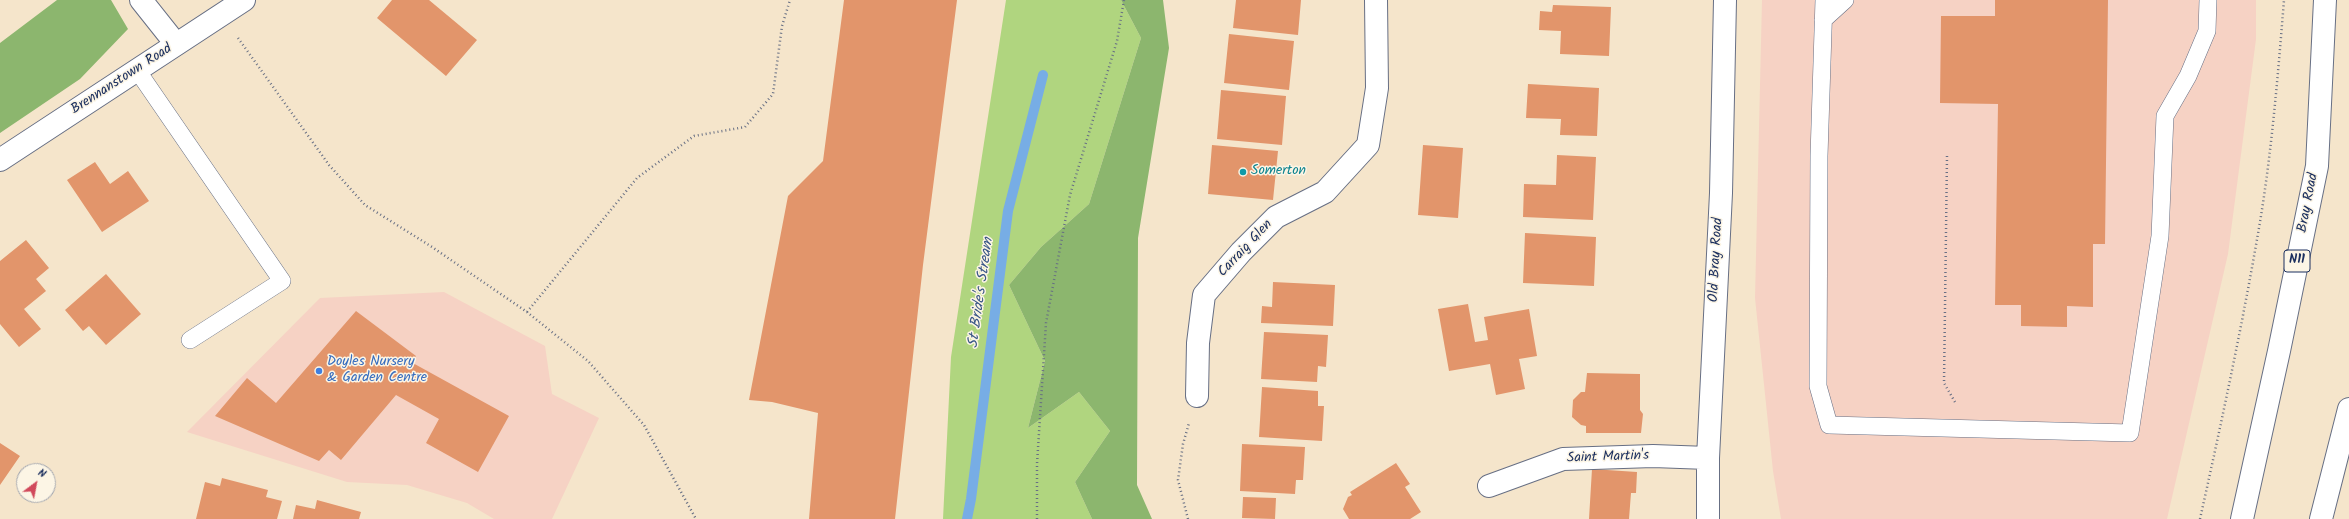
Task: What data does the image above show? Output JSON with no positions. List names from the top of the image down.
{
  "streets": {
    "main road": [
      "Brennanstown Road",
      "Bray Road",
      "Carraig Glen",
      "Old Bray Road",
      "N11",
      "Saint Martin's"
    ]
  },
  "crossings": [
    ["Old Bray Road", "Saint Martin's"]
  ],
  "water": ["St Bride's Stream"],
  "places": ["Somerton", "Doyles Nursery & Garden Centre"],
  "north": "top right"
}
